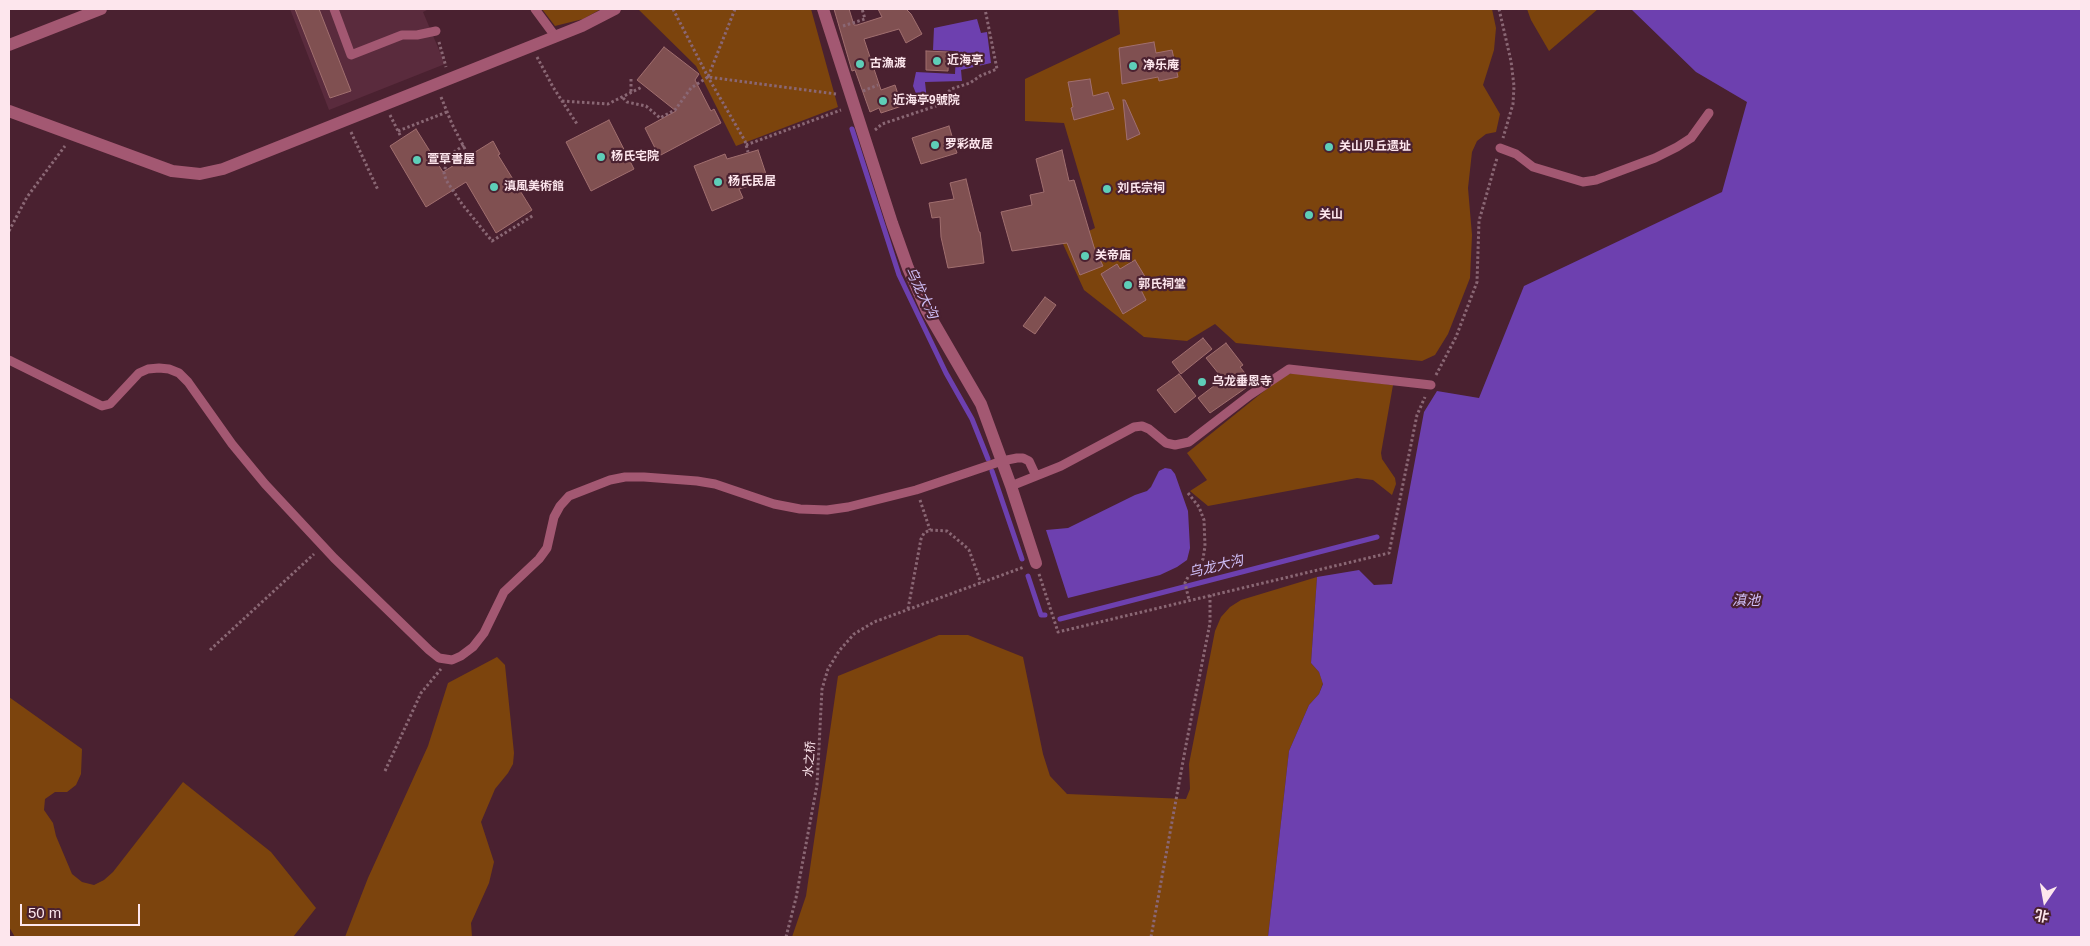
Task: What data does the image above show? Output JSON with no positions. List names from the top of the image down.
{
  "streets": {
    "path": ["水之桥"]
  },
  "water": ["乌龙大沟", "滇池"],
  "places": [
    "近海亭",
    "古漁渡",
    "净乐庵",
    "近海亭9號院",
    "罗彩故居",
    "关山贝丘遗址",
    "杨氏宅院",
    "萱草書屋",
    "杨氏民居",
    "滇風美術館",
    "刘氏宗祠",
    "关山",
    "关帝庙",
    "郭氏祠堂",
    "乌龙垂恩寺"
  ],
  "scale_bar": "50 m",
  "north": "bottom"
}
